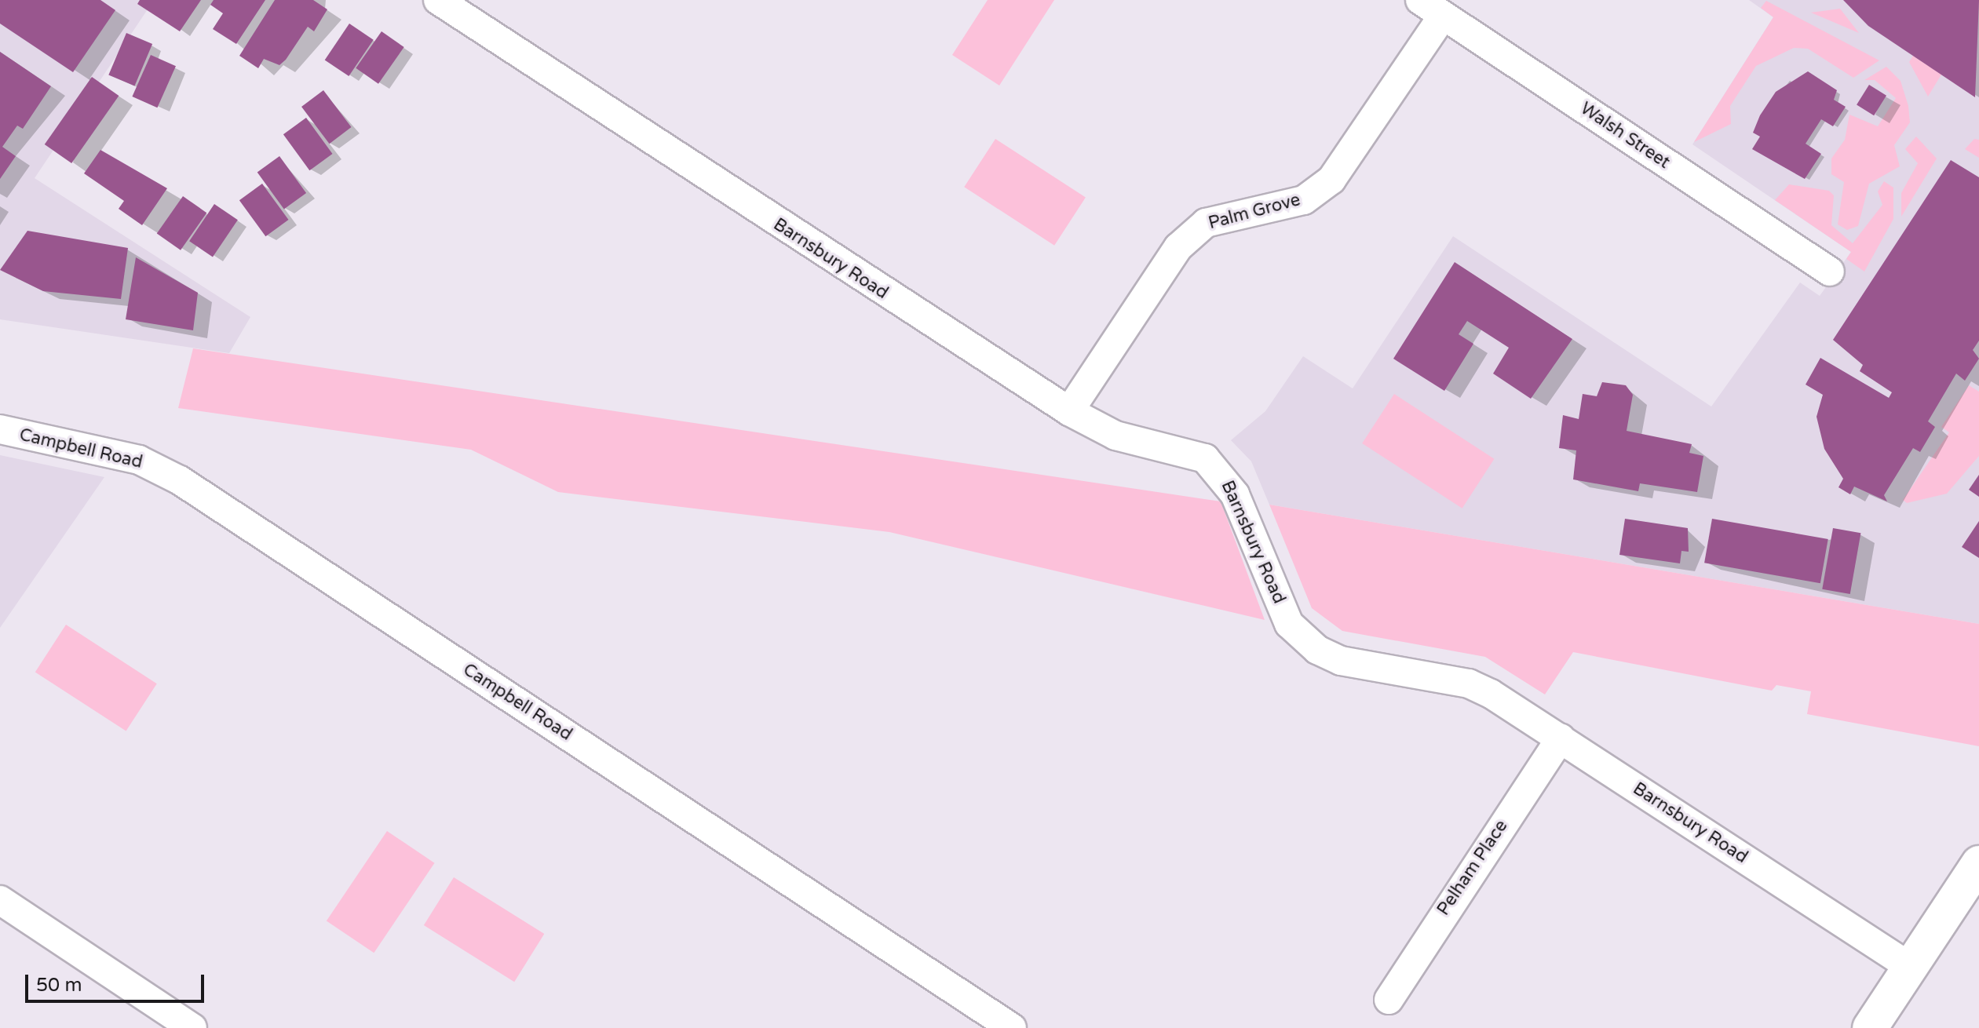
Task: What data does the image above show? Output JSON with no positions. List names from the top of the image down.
{
  "streets": {
    "street": [
      "Walsh Street",
      "Palm Grove",
      "Barnsbury Road",
      "Campbell Road",
      "Pelham Place"
    ]
  },
  "crossings": [
    ["Walsh Street", "Palm Grove"],
    ["Palm Grove", "Barnsbury Road"],
    ["Barnsbury Road", "Pelham Place"]
  ],
  "scale_bar": "50 m"
}
